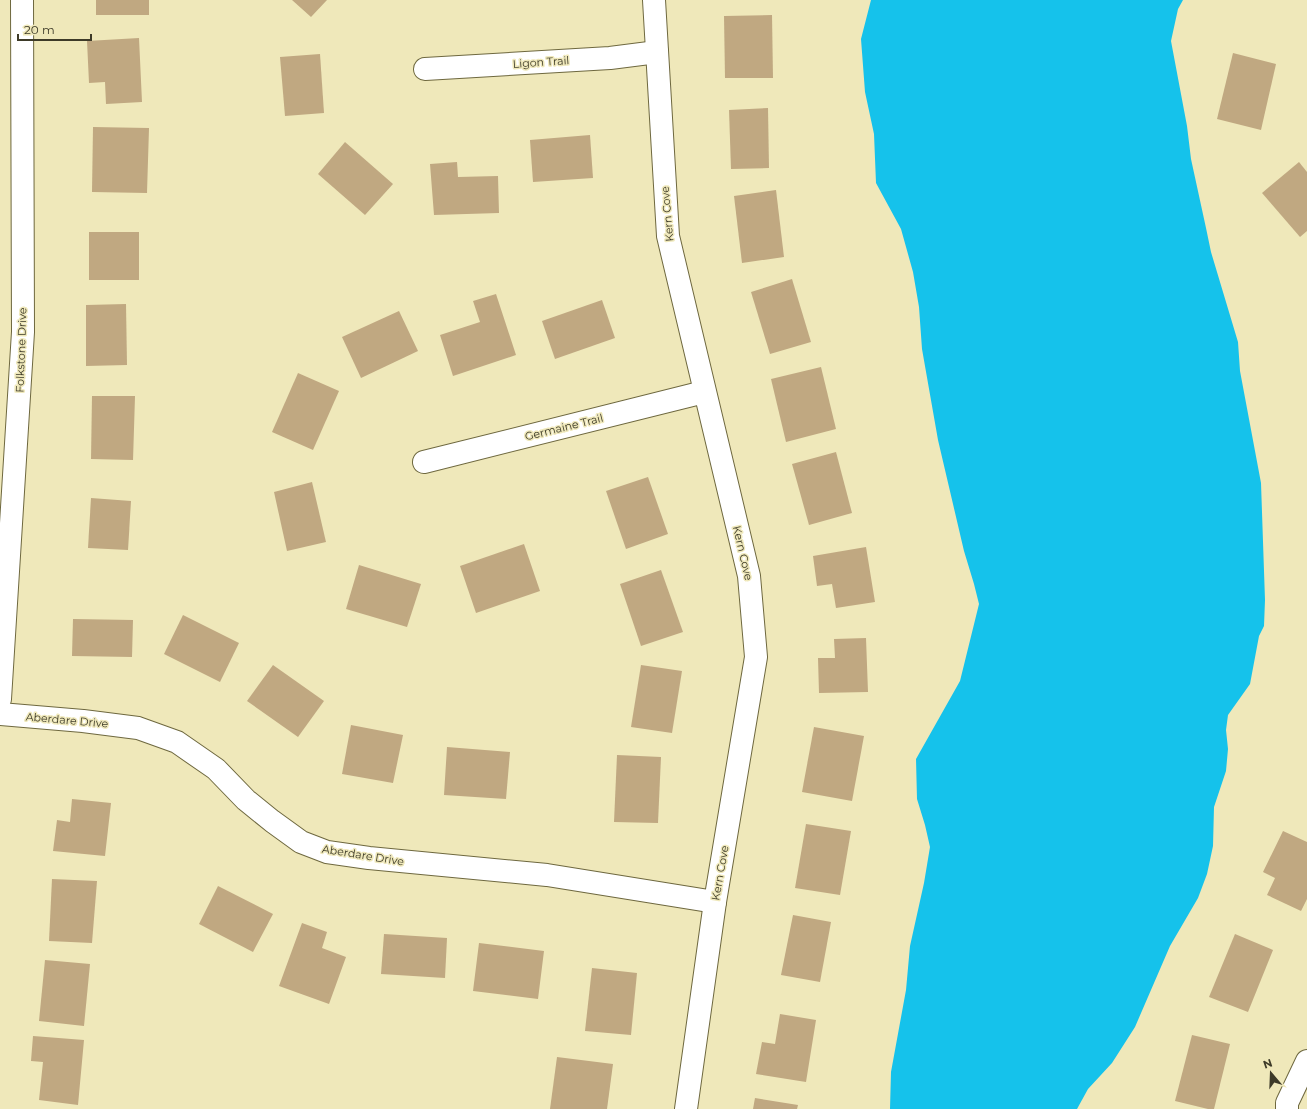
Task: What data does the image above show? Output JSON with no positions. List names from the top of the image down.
{
  "streets": {
    "street": [
      "Ligon Trail",
      "Kern Cove",
      "Folkstone Drive",
      "Germaine Trail",
      "Aberdare Drive"
    ]
  },
  "crossings": [
    ["Ligon Trail", "Kern Cove"],
    ["Kern Cove", "Germaine Trail"],
    ["Kern Cove", "Aberdare Drive"]
  ],
  "scale_bar": "20 m",
  "north": "top"
}
